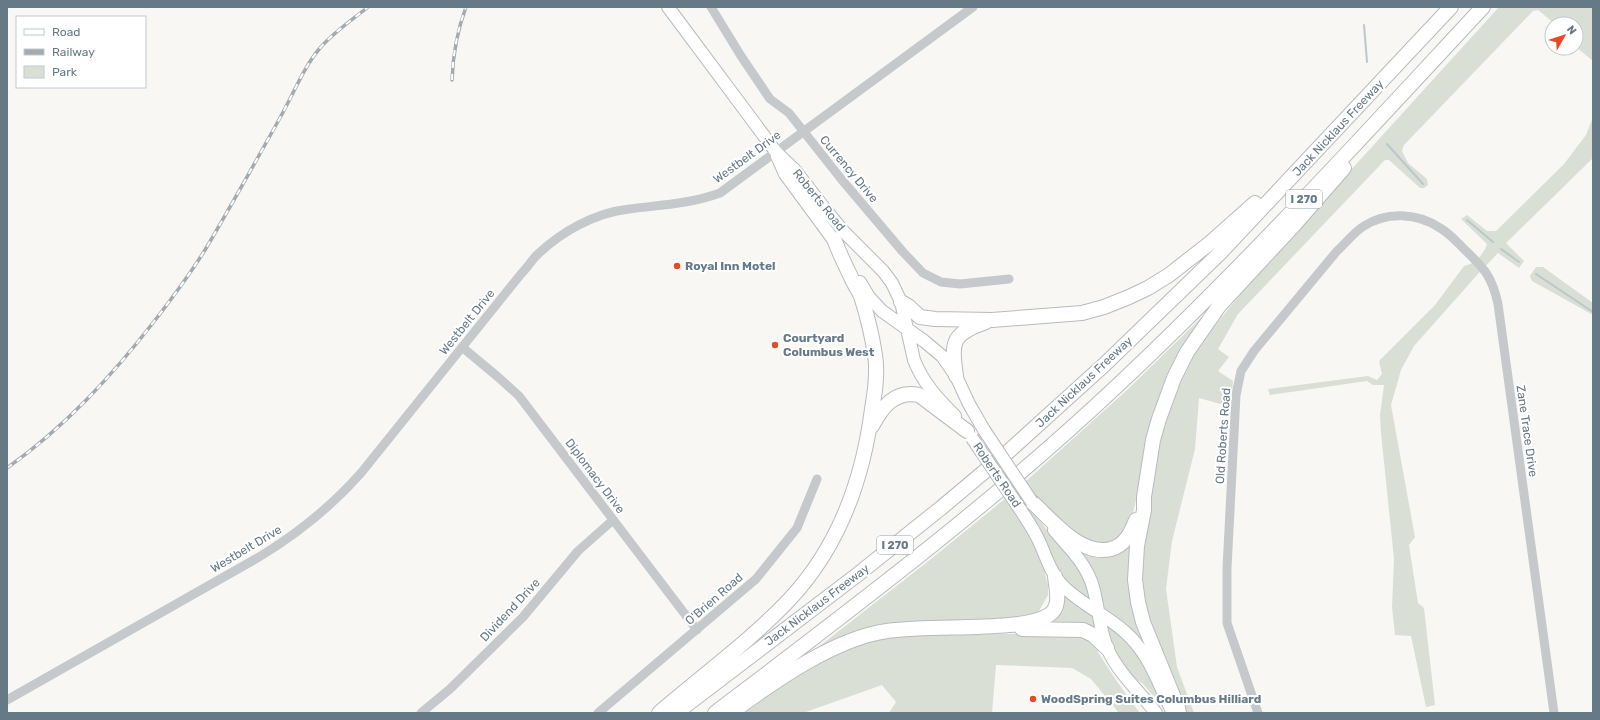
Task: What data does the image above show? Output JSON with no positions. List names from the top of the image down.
{
  "streets": {
    "highway": ["Jack Nicklaus Freeway", "I 270"],
    "main road": ["Roberts Road"],
    "street": [
      "Westbelt Drive",
      "Currency Drive",
      "Zane Trace Drive",
      "Old Roberts Road",
      "Diplomacy Drive",
      "O'Brien Road",
      "Dividend Drive"
    ]
  },
  "crossings": [
    ["Westbelt Drive", "Currency Drive"],
    ["Westbelt Drive", "Roberts Road"],
    ["Westbelt Drive", "Diplomacy Drive"],
    ["Zane Trace Drive", "Old Roberts Road"],
    ["Diplomacy Drive", "O'Brien Road"],
    ["Diplomacy Drive", "Dividend Drive"]
  ],
  "places": ["Royal Inn Motel", "Courtyard Columbus West", "WoodSpring Suites Columbus Hilliard"],
  "legend": ["Road", "Railway", "Park"],
  "north": "top right"
}
